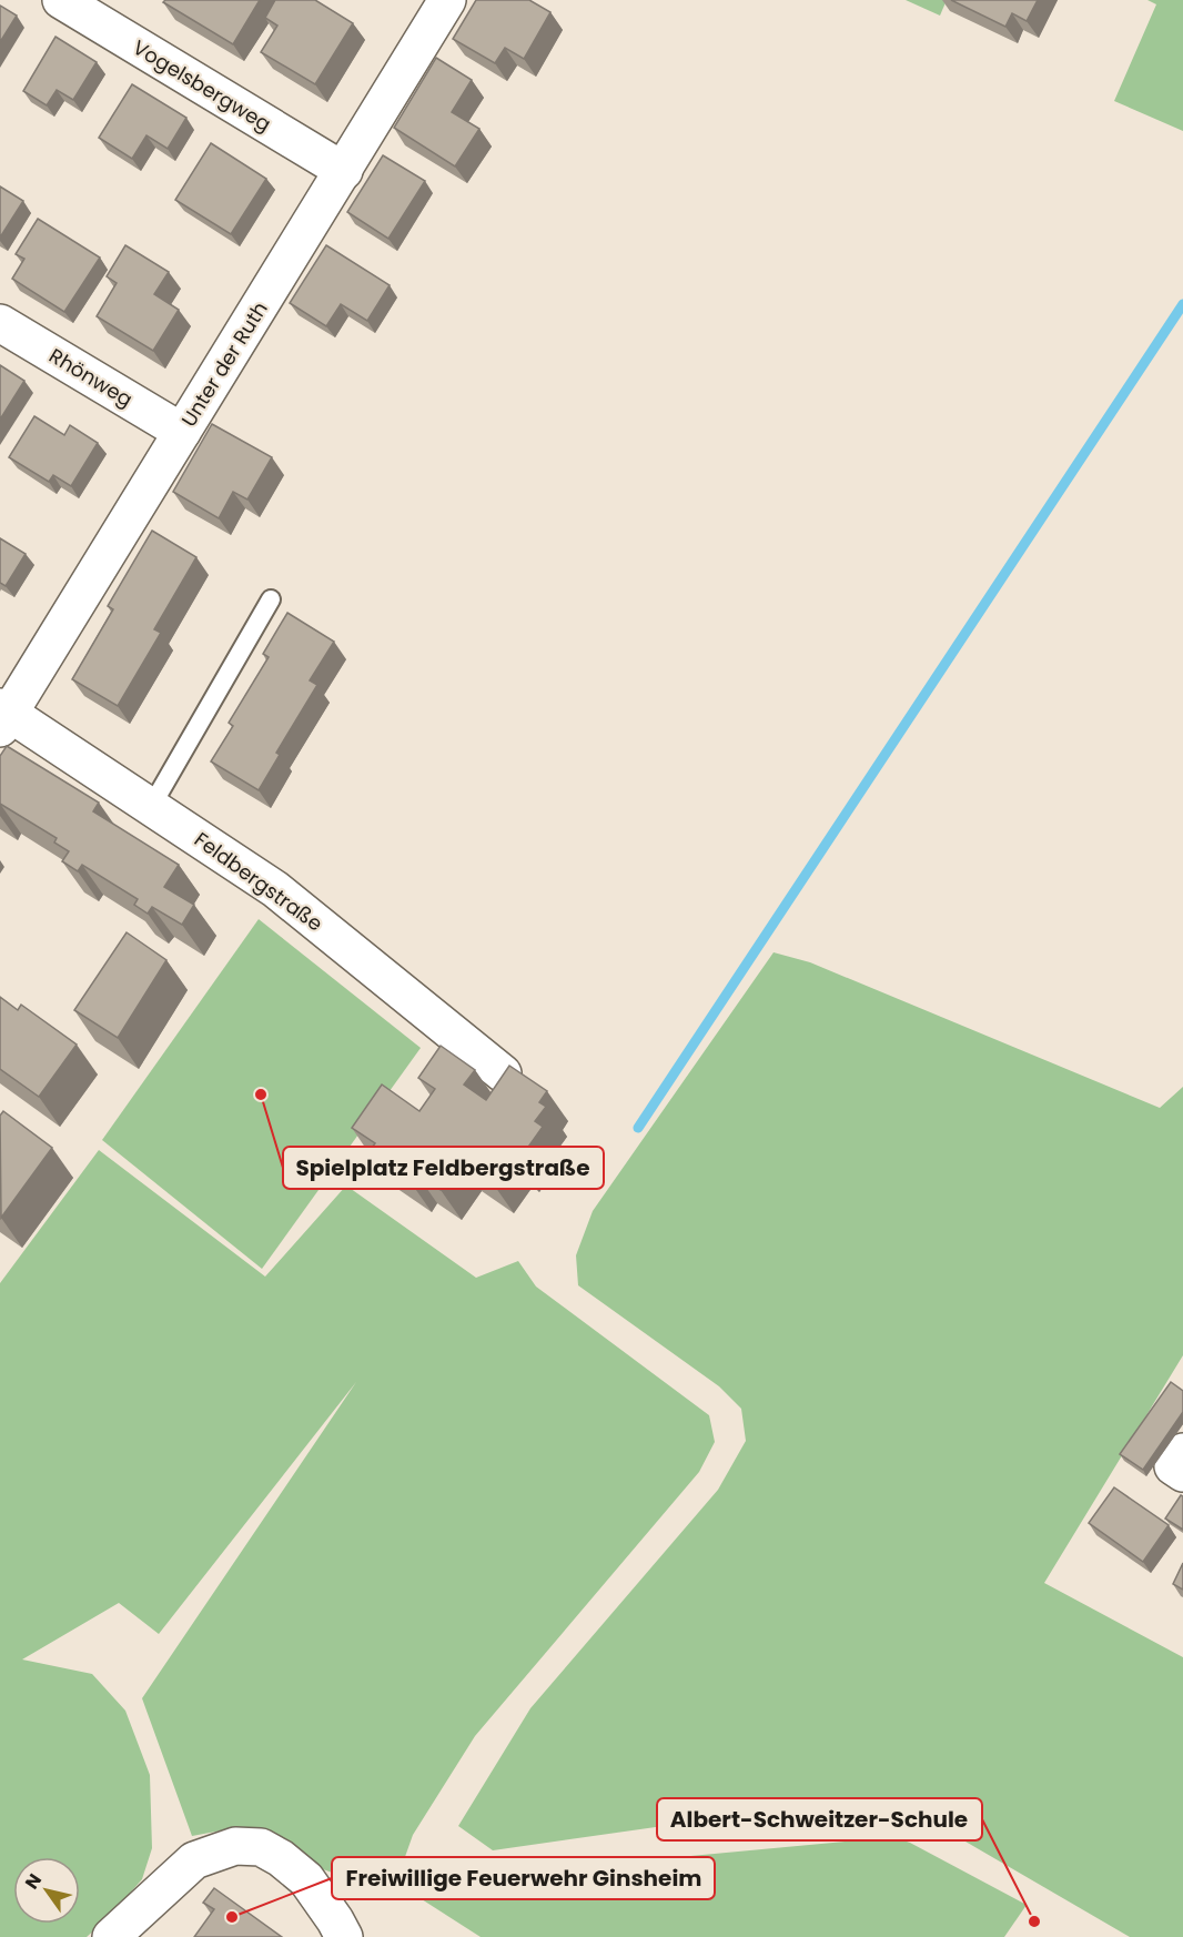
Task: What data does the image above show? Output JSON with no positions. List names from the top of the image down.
{
  "streets": {
    "street": [
      "Vogelsbergweg",
      "Unter der Ruth",
      "Rhönweg",
      "Feldbergstraße"
    ]
  },
  "crossings": [
    ["Vogelsbergweg", "Unter der Ruth"],
    ["Unter der Ruth", "Rhönweg"],
    ["Unter der Ruth", "Feldbergstraße"]
  ],
  "places": ["Spielplatz Feldbergstraße", "Freiwillige Feuerwehr Ginsheim", "Albert-Schweitzer-Schule"],
  "north": "top left"
}
